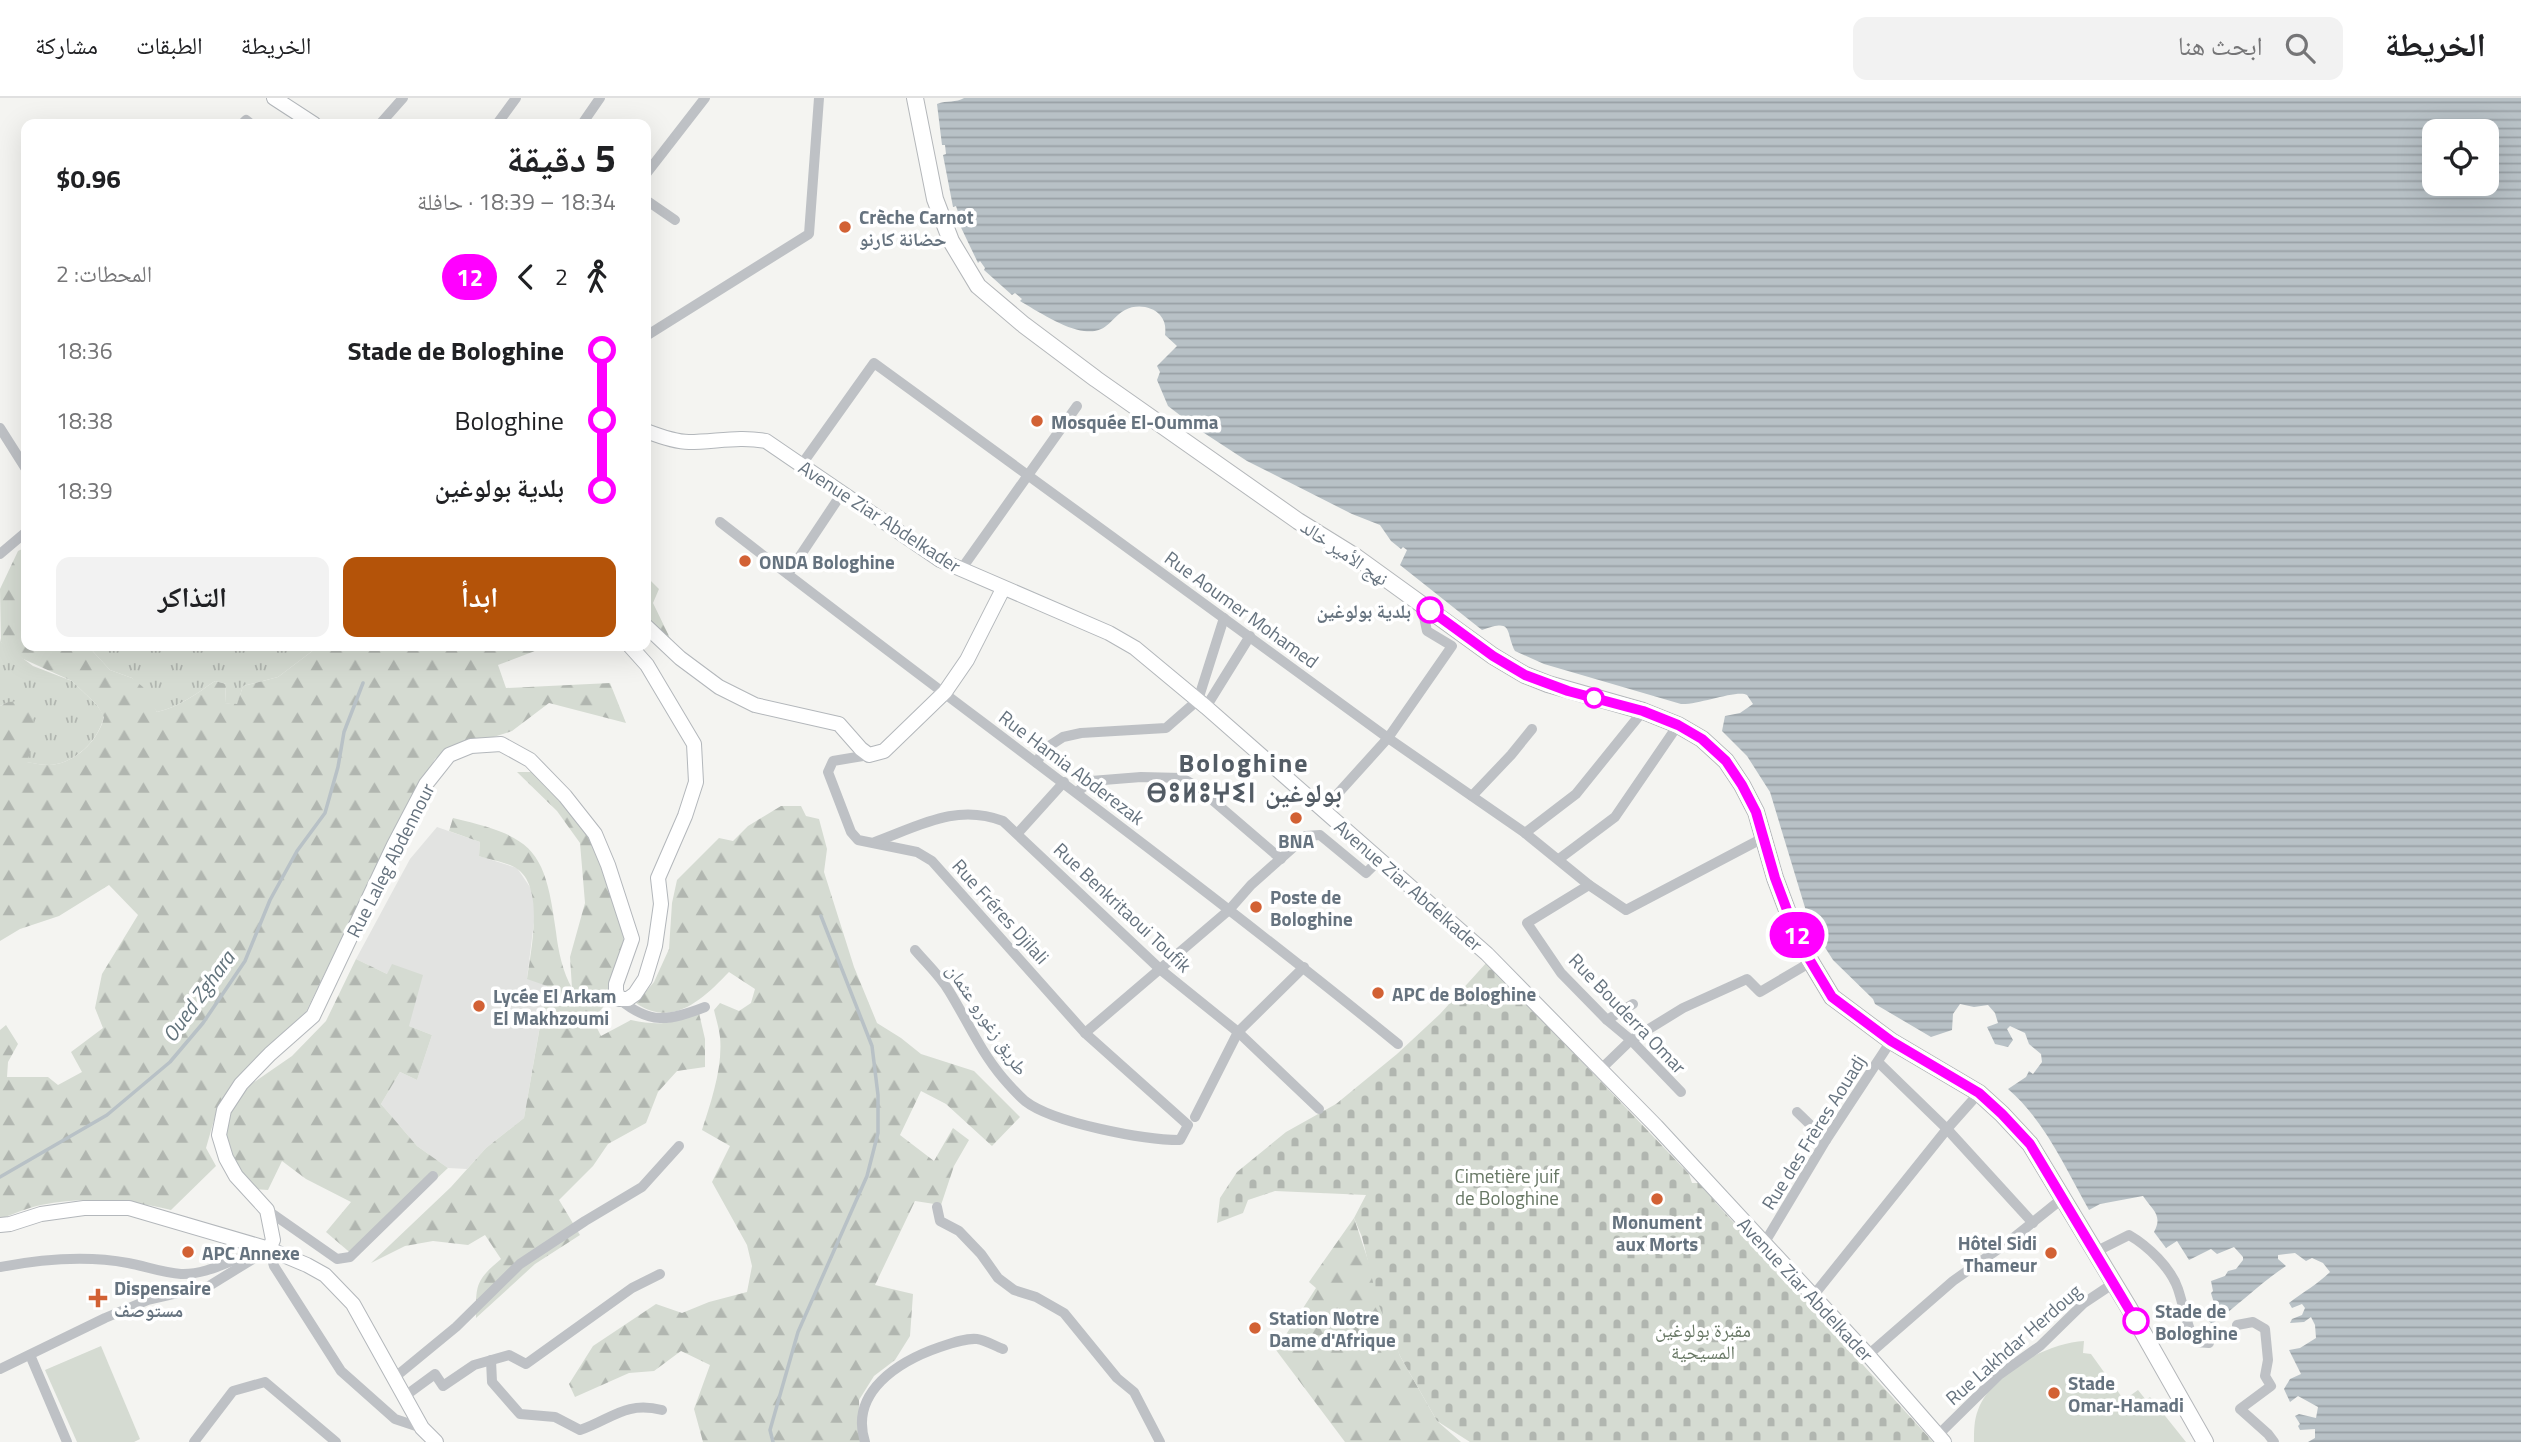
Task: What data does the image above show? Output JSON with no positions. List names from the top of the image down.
{
  "streets": {
    "main road": ["نهج الأمير خالد"],
    "street": [
      "Avenue Ziar Abdelkader",
      "Rue Aoumer Mohamed",
      "Rue Hamia Abderezak",
      "Rue Laleg Abdennour",
      "Rue Benkritaoui Toufik",
      "Rue Fréres Djilali",
      "Rue Bouderra Omar",
      "طريق زغورو عثمان",
      "Rue des Frères Aouadj",
      "Rue Lakhdar Herdoug"
    ]
  },
  "crossings": [
    ["Avenue Ziar Abdelkader", "Rue Aoumer Mohamed"],
    ["Avenue Ziar Abdelkader", "Rue des Frères Aouadj"],
    ["Avenue Ziar Abdelkader", "Rue Lakhdar Herdoug"],
    ["نهج الأمير خالد", "Rue Aoumer Mohamed"],
    ["نهج الأمير خالد", "Rue des Frères Aouadj"],
    ["نهج الأمير خالد", "Rue Lakhdar Herdoug"],
    ["Rue Aoumer Mohamed", "Rue Bouderra Omar"],
    ["Rue Benkritaoui Toufik", "Rue Fréres Djilali"],
    ["Rue Fréres Djilali", "طريق زغورو عثمان"]
  ],
  "districts": ["Bologhine ⴱⵓⵍⵓⵖⵉⵏ بولوغين"],
  "water": ["Oued Zghara"],
  "parks": ["Cimetière juif de Bologhine", "مقبرة بولوغين المسيحية"],
  "places": {
    "other": [
      "Crèche Carnot حضانة كارنو",
      "Mosquée El-Oumma",
      "ONDA Bologhine",
      "بلدية بولوغين",
      "BNA",
      "Poste de Bologhine",
      "APC de Bologhine",
      "Lycée El Arkam El Makhzoumi",
      "Monument aux Morts",
      "APC Annexe",
      "Hôtel Sidi Thameur",
      "Stade de Bologhine",
      "Station Notre Dame d'Afrique",
      "Stade Omar-Hamadi"
    ],
    "health": ["Dispensaire مستوصف"]
  },
  "lines": ["bus line 12"],
  "page": {
    "header": "الخريطة",
    "search": "ابحث هنا",
    "nav": ["الخريطة", "الطبقات", "مشاركة"],
    "on_map": "12",
    "heading": ["5 دقيقة", "18:34 – 18:39 · حافلة", "$0.96"],
    "legs": ["2", "12", "المحطات: 2"],
    "list": [
      {
        "name": "Stade de Bologhine",
        "value": "18:36"
      },
      {
        "name": "Bologhine",
        "value": "18:38"
      },
      {
        "name": "بلدية بولوغين",
        "value": "18:39"
      }
    ],
    "buttons": ["ابدأ", "التذاكر"]
  }
}
